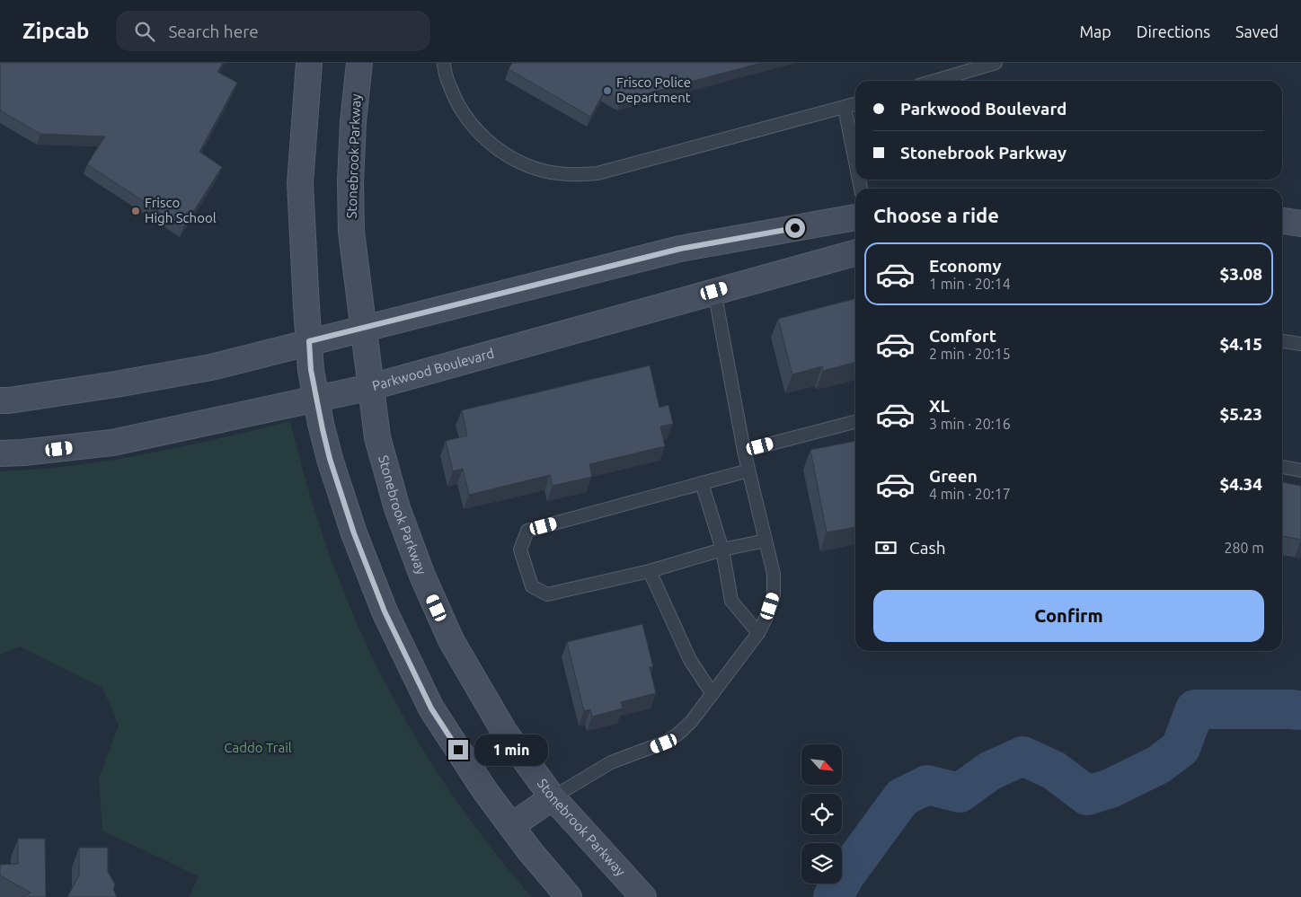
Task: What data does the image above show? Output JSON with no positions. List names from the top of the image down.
{
  "streets": {
    "main road": ["Stonebrook Parkway", "Parkwood Boulevard"]
  },
  "crossings": [
    ["Stonebrook Parkway", "Parkwood Boulevard"]
  ],
  "parks": ["Caddo Trail"],
  "places": ["Frisco Police Department", "Frisco High School"],
  "north": "bottom right",
  "page": {
    "header": "Zipcab",
    "search": "Search here",
    "nav": ["Map", "Directions", "Saved"],
    "banner": ["Parkwood Boulevard", "Stonebrook Parkway"],
    "heading": "Choose a ride",
    "list": [
      {
        "name": "Economy",
        "note": "1 min · 20:14",
        "value": "$3.08"
      },
      {
        "name": "Comfort",
        "note": "2 min · 20:15",
        "value": "$4.15"
      },
      {
        "name": "XL",
        "note": "3 min · 20:16",
        "value": "$5.23"
      },
      {
        "name": "Green",
        "note": "4 min · 20:17",
        "value": "$4.34"
      }
    ],
    "pay": ["Cash", "280 m"],
    "buttons": "Confirm",
    "bubble": "1 min"
  }
}
